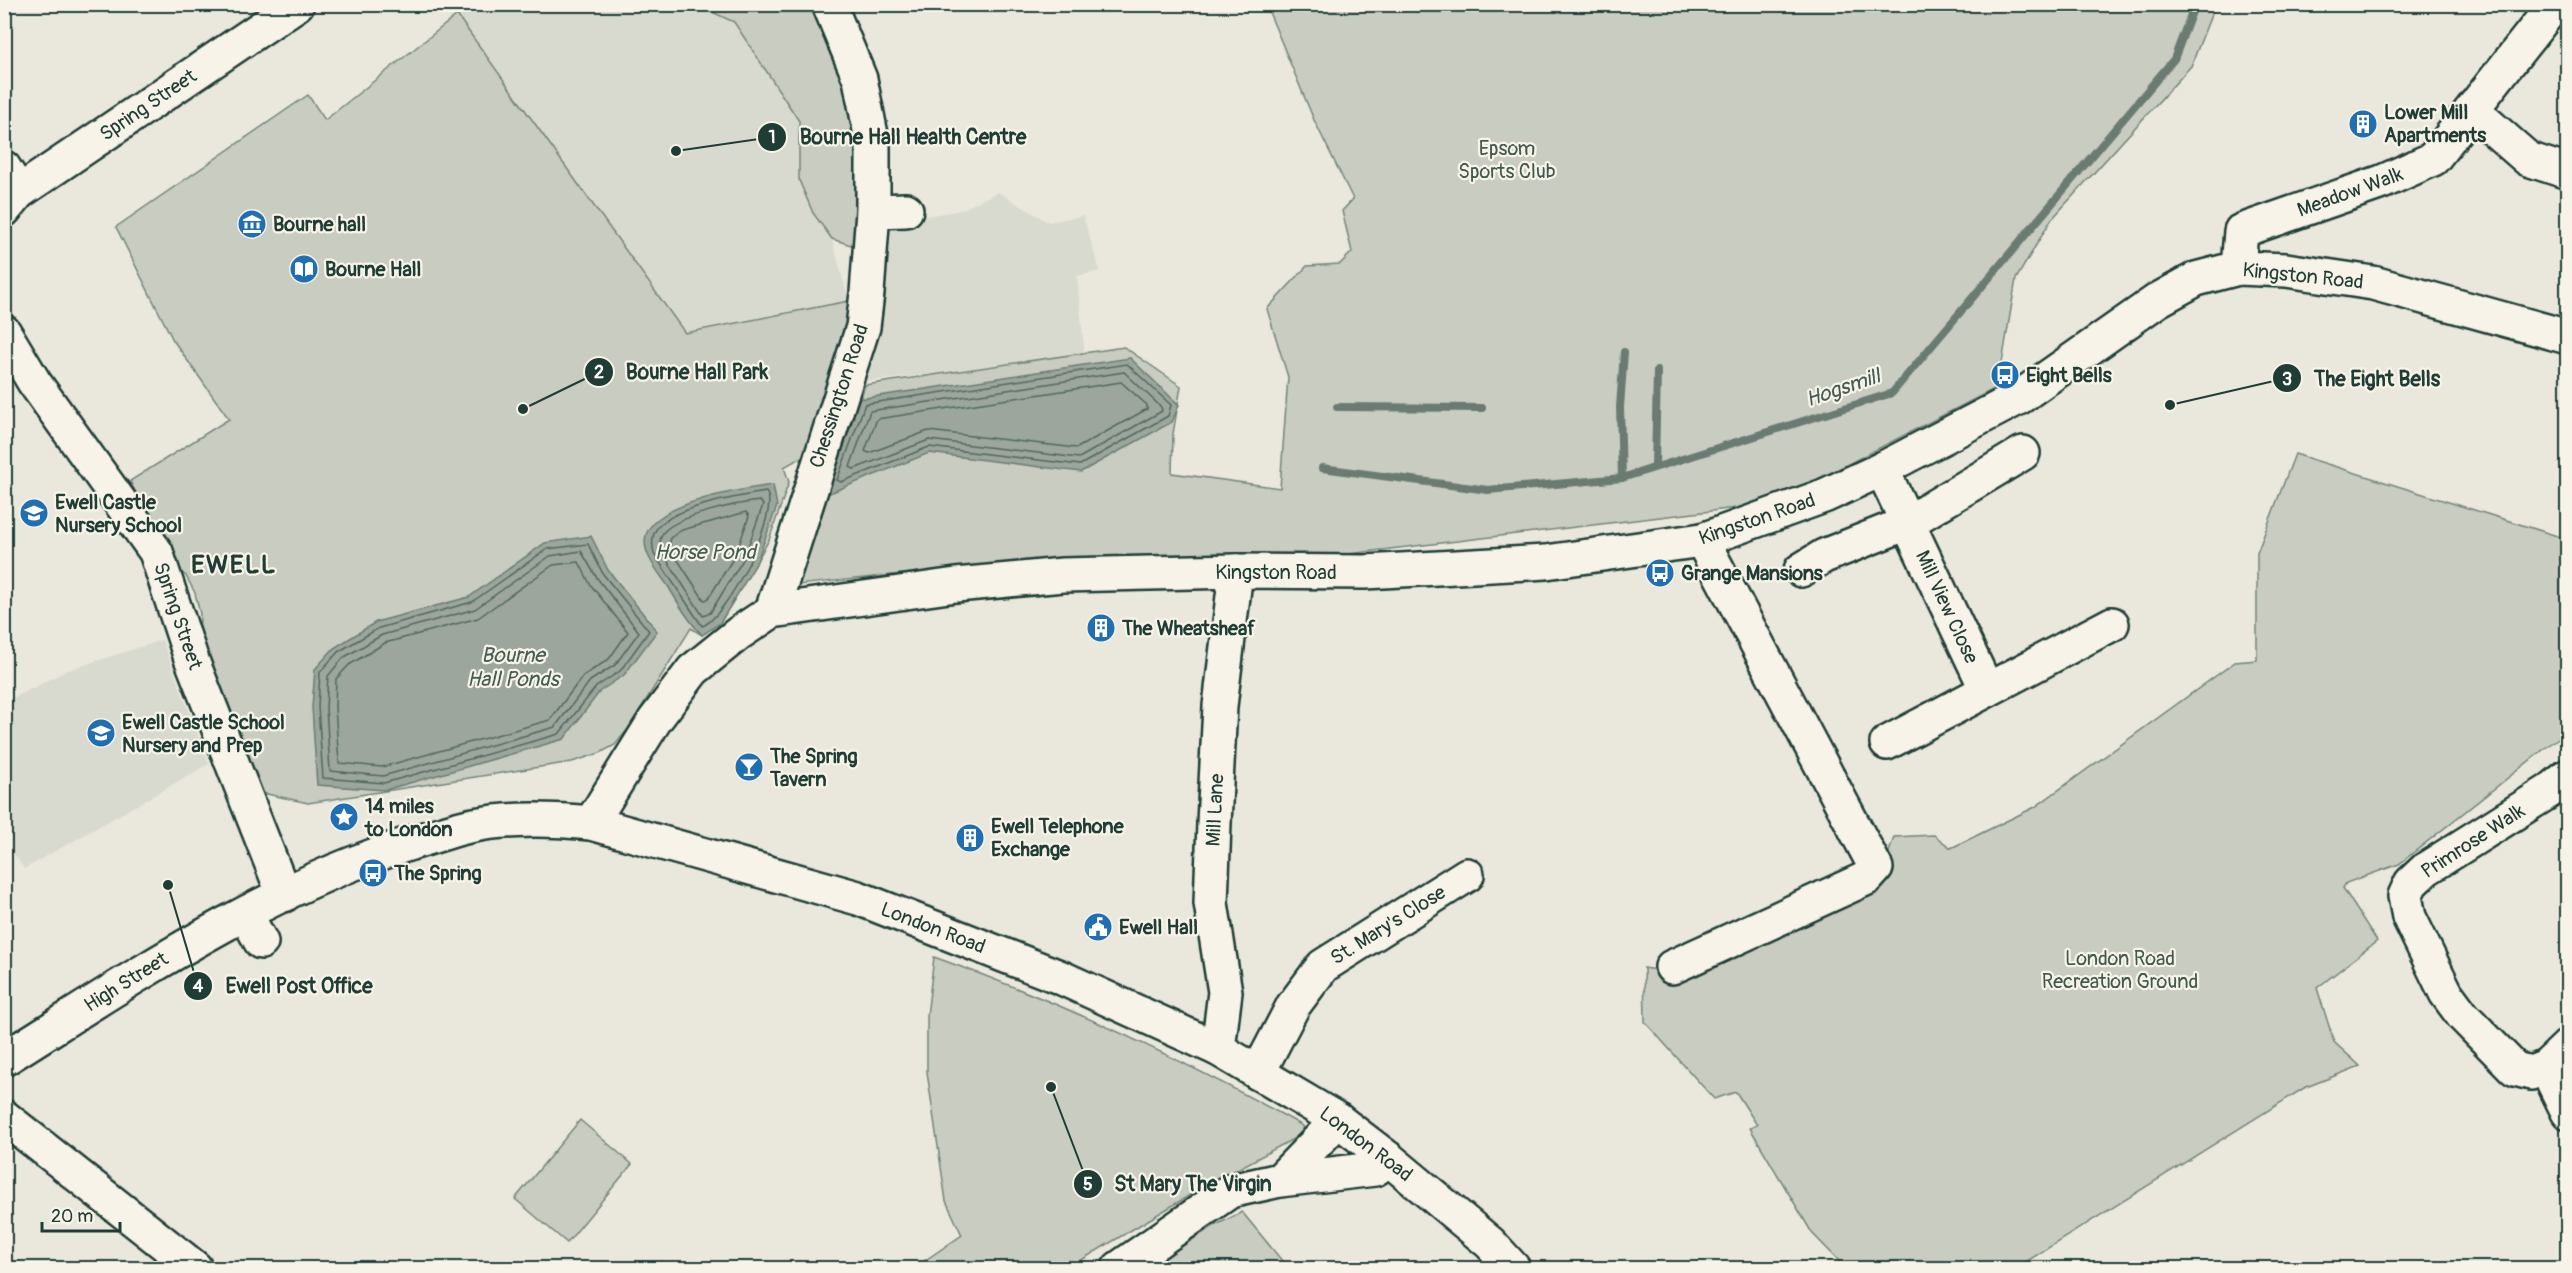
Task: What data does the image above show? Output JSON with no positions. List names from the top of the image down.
{
  "streets": {
    "street": [
      "Spring Street",
      "Meadow Walk",
      "Kingston Road",
      "Chessington Road",
      "Mill View Close",
      "Mill Lane",
      "Primrose Walk",
      "St. Mary's Close",
      "London Road",
      "High Street"
    ]
  },
  "crossings": [
    ["Spring Street", "London Road"],
    ["Spring Street", "High Street"],
    ["Meadow Walk", "Kingston Road"],
    ["Kingston Road", "Chessington Road"],
    ["Kingston Road", "Mill View Close"],
    ["Kingston Road", "Mill Lane"],
    ["Mill Lane", "London Road"],
    ["St. Mary's Close", "London Road"],
    ["London Road", "High Street"]
  ],
  "districts": ["EWELL"],
  "water": ["Hogsmill", "Horse Pond", "Bourne Hall Ponds"],
  "parks": ["Epsom Sports Club", "London Road Recreation Ground"],
  "places": {
    "building": ["Lower Mill Apartments", "The Wheatsheaf", "Ewell Telephone Exchange"],
    "other": [
      "Bourne Hall Health Centre",
      "The Eight Bells",
      "Bourne Hall Park",
      "Ewell Post Office",
      "St Mary The Virgin"
    ],
    "museum": ["Bourne hall"],
    "library": ["Bourne Hall"],
    "bus stop": ["Eight Bells", "Grange Mansions", "The Spring"],
    "school or university": ["Ewell Castle Nursery School", "Ewell Castle School Nursery and Prep"],
    "bar": ["The Spring Tavern"],
    "place": ["14 miles to London"],
    "public building": ["Ewell Hall"]
  },
  "scale_bar": "20 m"
}
